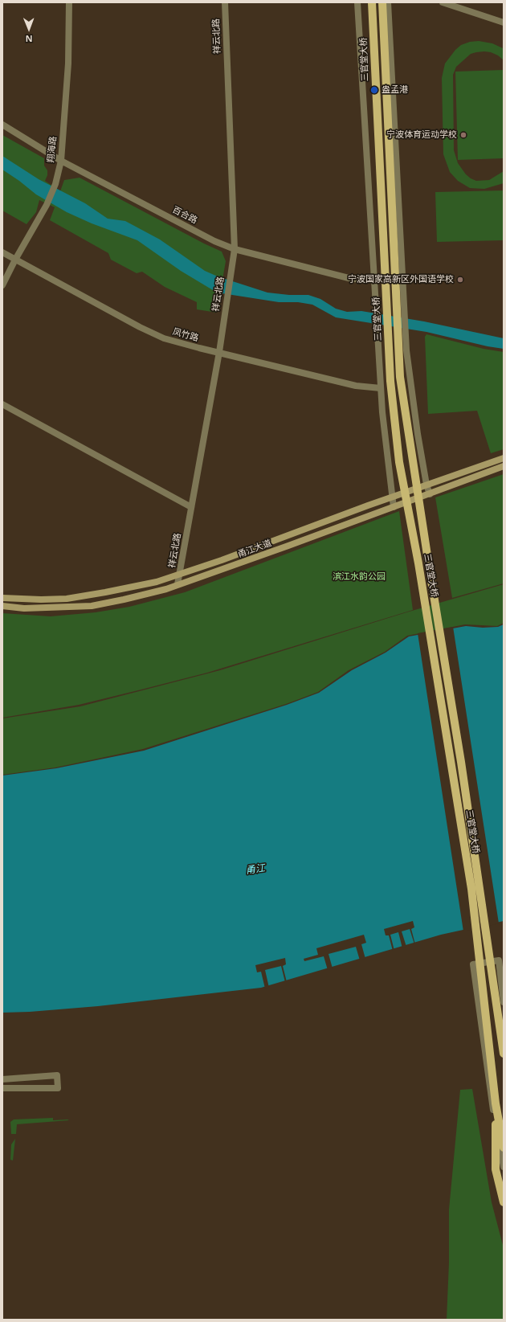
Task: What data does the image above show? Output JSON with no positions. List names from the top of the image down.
{
  "streets": {
    "main road": ["三官堂大桥", "甬江大道"],
    "street": [
      "祥云北路",
      "翔海路",
      "百合路",
      "凤竹路"
    ]
  },
  "crossings": [
    ["祥云北路", "百合路"],
    ["祥云北路", "凤竹路"],
    ["祥云北路", "甬江大道"],
    ["翔海路", "百合路"],
    ["翔海路", "凤竹路"]
  ],
  "water": ["甬江"],
  "parks": ["滨江水韵公园"],
  "places": ["盎孟港", "宁波体育运动学校", "宁波国家高新区外国语学校"],
  "north": "bottom"
}
